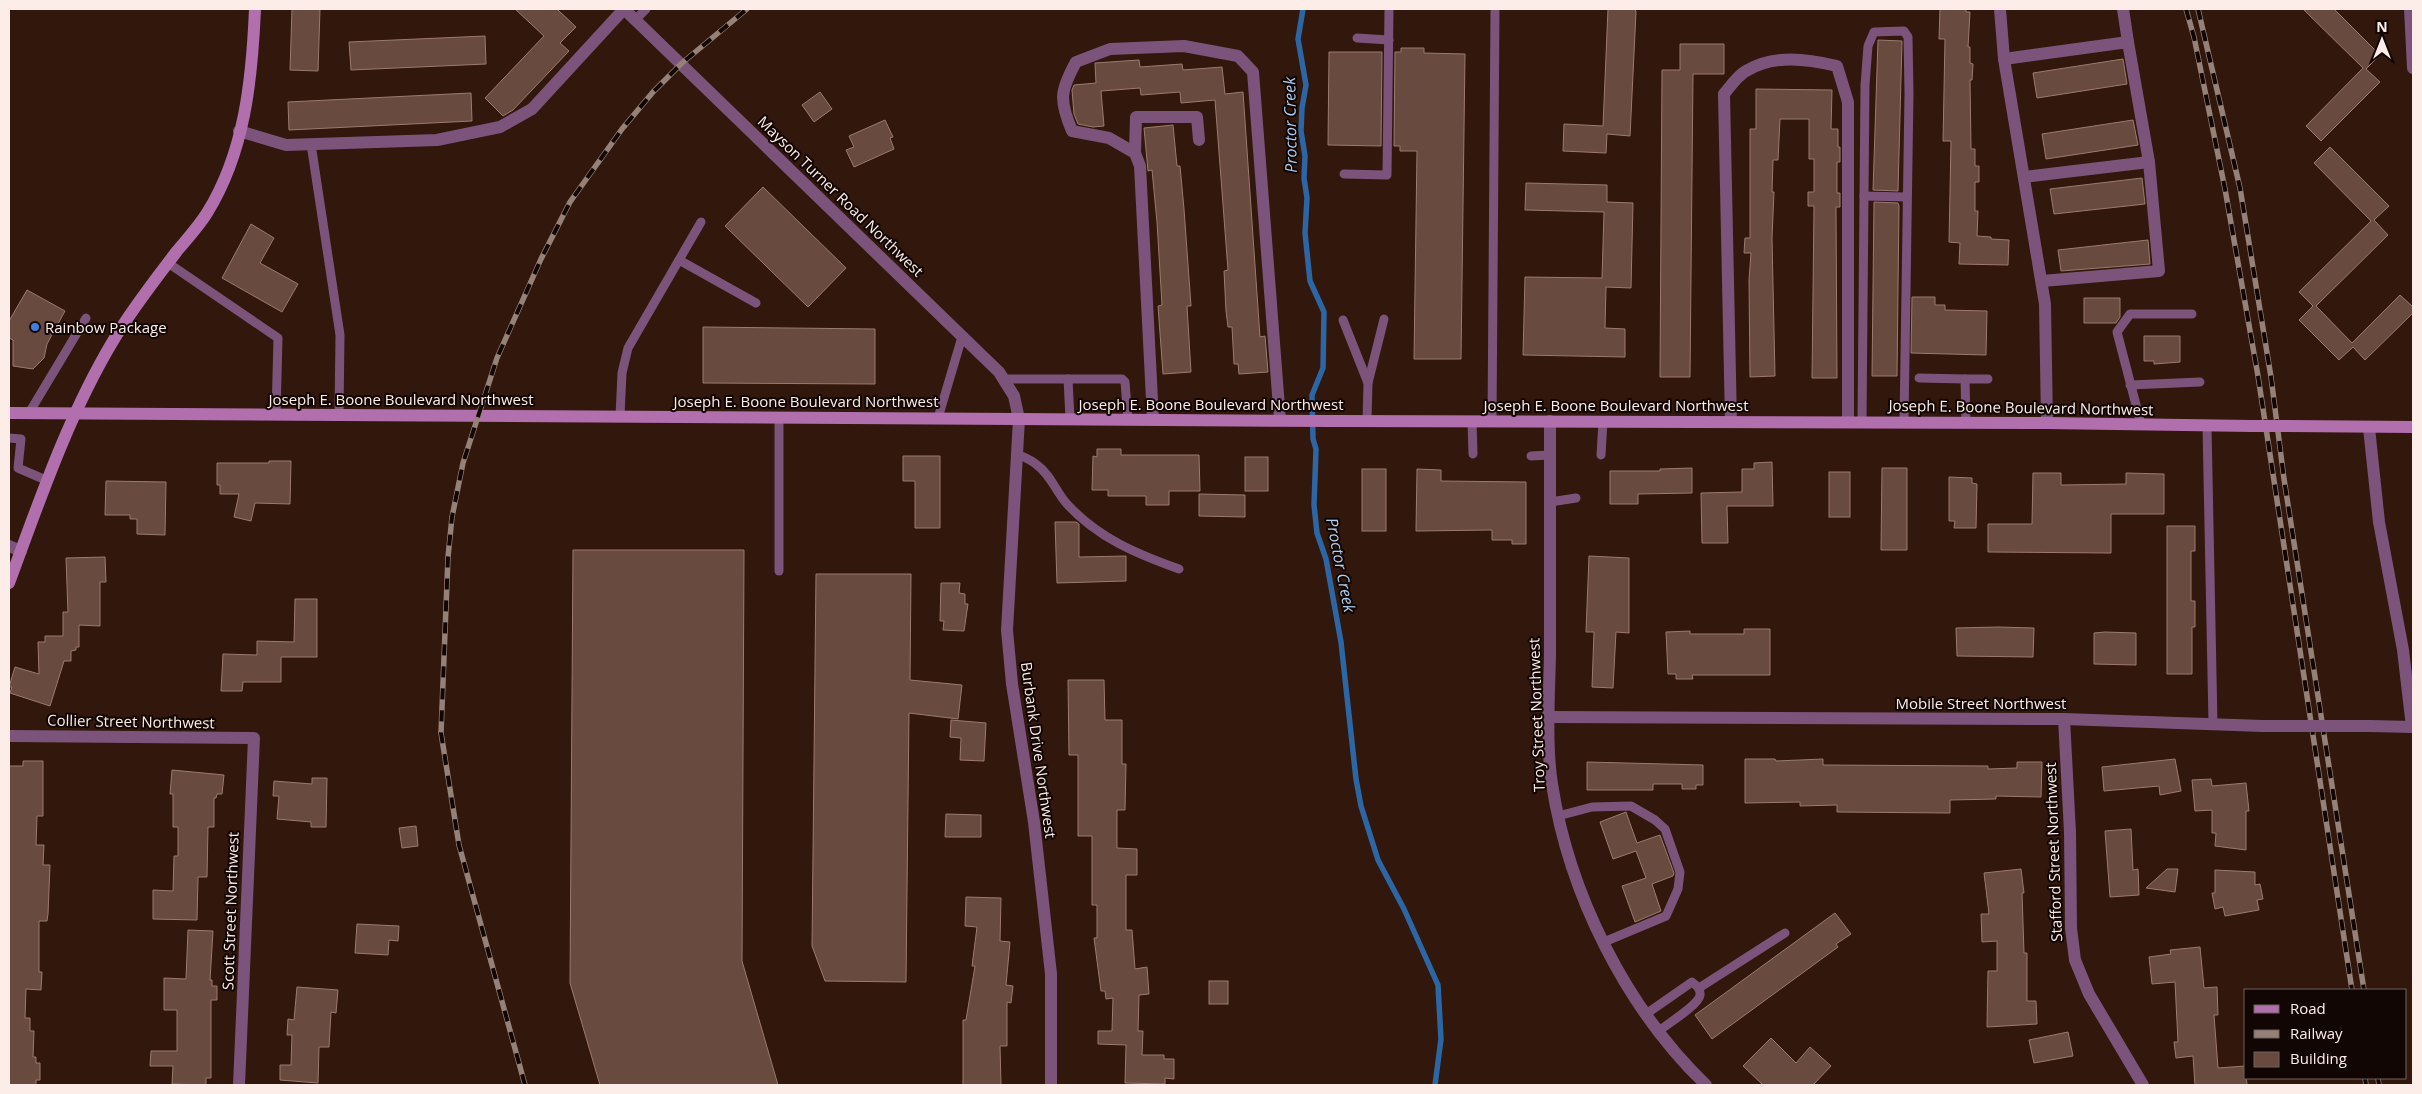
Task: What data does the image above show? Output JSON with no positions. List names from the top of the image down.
{
  "streets": {
    "main road": ["Joseph E. Boone Boulevard Northwest"],
    "street": [
      "Mayson Turner Road Northwest",
      "Mobile Street Northwest",
      "Troy Street Northwest",
      "Collier Street Northwest",
      "Burbank Drive Northwest",
      "Stafford Street Northwest",
      "Scott Street Northwest"
    ]
  },
  "crossings": [
    ["Mayson Turner Road Northwest", "Joseph E. Boone Boulevard Northwest"],
    ["Mayson Turner Road Northwest", "Burbank Drive Northwest"],
    ["Joseph E. Boone Boulevard Northwest", "Troy Street Northwest"],
    ["Joseph E. Boone Boulevard Northwest", "Burbank Drive Northwest"],
    ["Mobile Street Northwest", "Troy Street Northwest"],
    ["Mobile Street Northwest", "Stafford Street Northwest"],
    ["Collier Street Northwest", "Scott Street Northwest"]
  ],
  "water": ["Proctor Creek"],
  "places": ["Rainbow Package"],
  "legend": ["Road", "Railway", "Building"],
  "north": "top"
}
